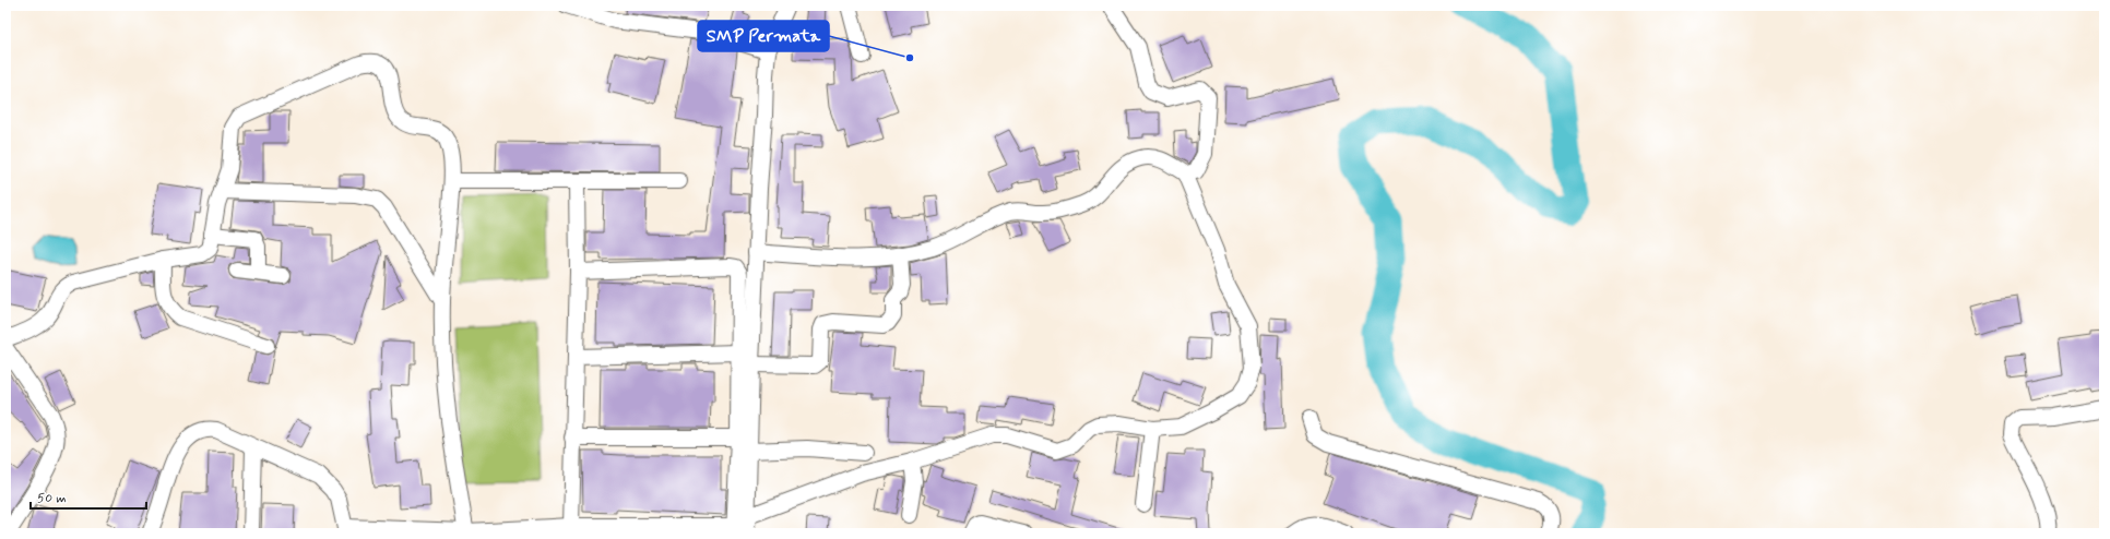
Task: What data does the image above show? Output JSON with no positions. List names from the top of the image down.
{
  "places": ["SMP Permata"],
  "scale_bar": "50 m"
}
